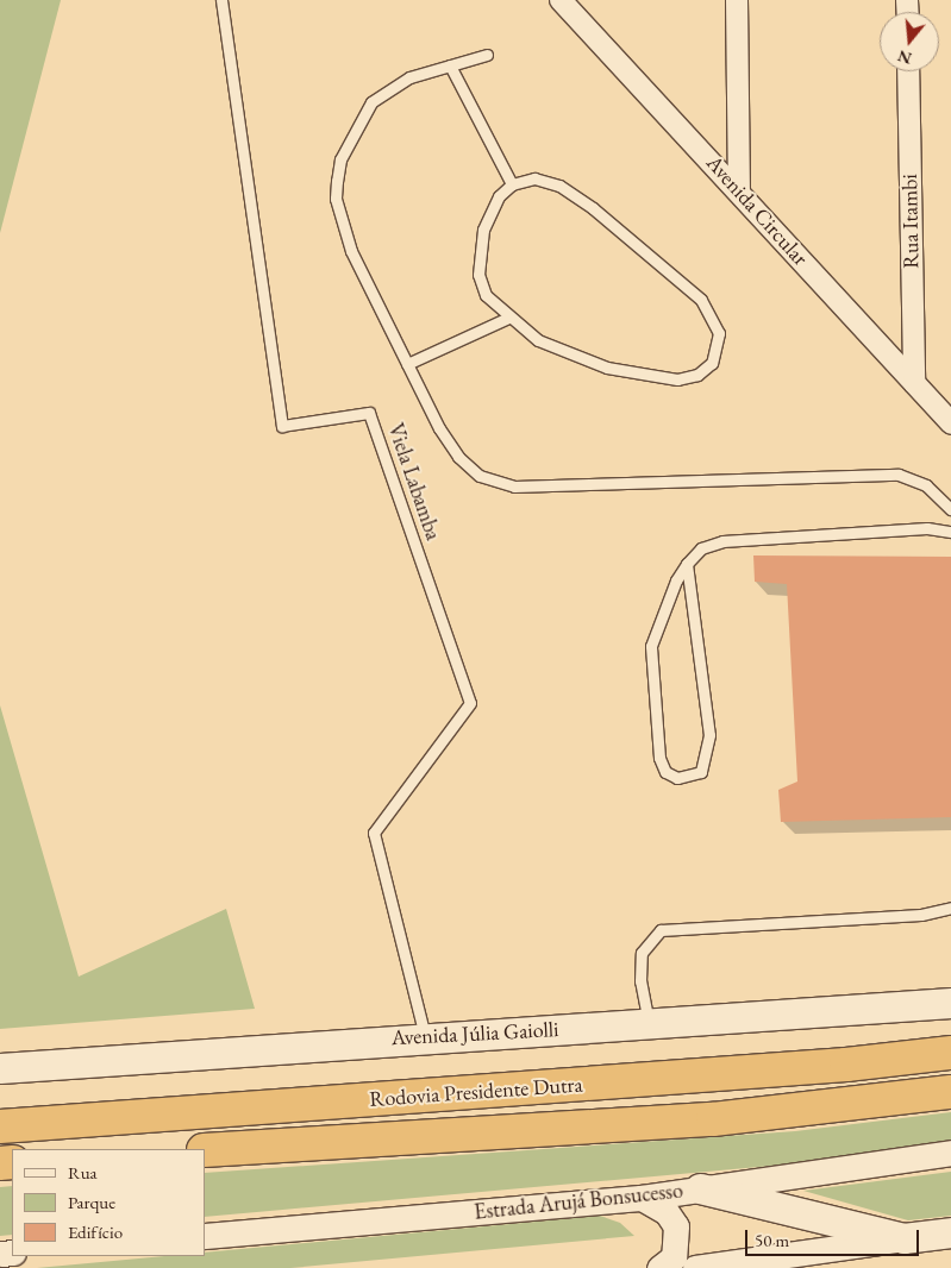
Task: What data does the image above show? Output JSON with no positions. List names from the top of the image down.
{
  "streets": {
    "highway": ["Rodovia Presidente Dutra"],
    "main road": ["Avenida Júlia Gaiolli"],
    "street": ["Avenida Circular", "Rua Itambi", "Estrada Arujá Bonsucesso"],
    "lane": ["Viela Labamba"]
  },
  "crossings": [
    ["Avenida Circular", "Rua Itambi"],
    ["Viela Labamba", "Avenida Júlia Gaiolli"]
  ],
  "legend": ["Rua", "Parque", "Edifício"],
  "scale_bar": "50 m",
  "north": "bottom"
}
